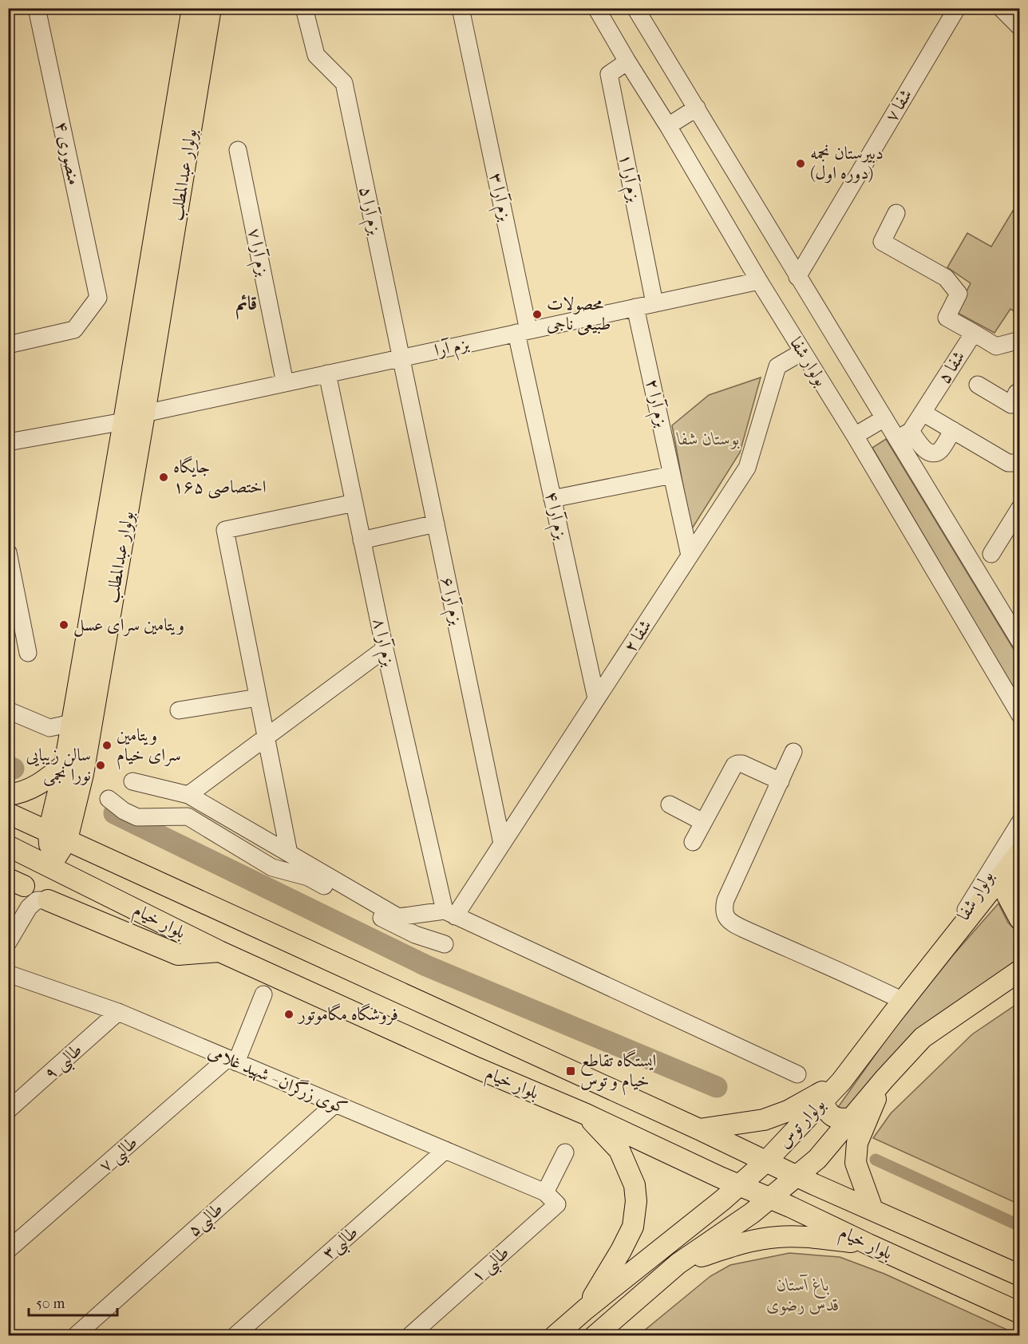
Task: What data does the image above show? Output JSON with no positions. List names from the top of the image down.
{
  "streets": {
    "main road": ["بولوار عبدالمطلب", "بلوار خیام", "بولوار توس"],
    "street": [
      "شفا ۷",
      "منصوری ۴",
      "بزم آرا ۱",
      "بزم آرا ۳",
      "بزم آرا ۵",
      "بزم آرا ۷",
      "بزم آرا",
      "بولوار شفا",
      "شفا ۵",
      "بزم آرا ۲",
      "بزم آرا ۴",
      "بزم آرا ۶",
      "شفا ۲",
      "بزم آرا ۸",
      "طالبی ۹",
      "کوی زرگران - شهید غلامی",
      "طالبی ۷",
      "طالبی۵",
      "طالبی۳",
      "طالبی ۱"
    ]
  },
  "crossings": [
    ["شفا ۷", "بولوار شفا"],
    ["بولوار عبدالمطلب", "بزم آرا"],
    ["بولوار عبدالمطلب", "بلوار خیام"],
    ["بزم آرا ۱", "بزم آرا"],
    ["بزم آرا ۱", "بولوار شفا"],
    ["بزم آرا ۳", "بزم آرا"],
    ["بزم آرا ۳", "بزم آرا ۴"],
    ["بزم آرا ۵", "بزم آرا"],
    ["بزم آرا ۵", "بزم آرا ۶"],
    ["بزم آرا ۷", "بزم آرا"],
    ["بزم آرا", "بولوار شفا"],
    ["بزم آرا", "بزم آرا ۲"],
    ["بزم آرا", "بزم آرا ۴"],
    ["بزم آرا", "بزم آرا ۶"],
    ["بزم آرا", "بزم آرا ۸"],
    ["بولوار شفا", "شفا ۵"],
    ["بولوار شفا", "شفا ۲"],
    ["بولوار شفا", "بولوار توس"],
    ["بزم آرا ۲", "شفا ۲"],
    ["بزم آرا ۴", "شفا ۲"],
    ["بزم آرا ۶", "شفا ۲"],
    ["شفا ۲", "بزم آرا ۸"],
    ["بلوار خیام", "بولوار توس"],
    ["طالبی ۹", "کوی زرگران - شهید غلامی"],
    ["کوی زرگران - شهید غلامی", "طالبی ۷"],
    ["کوی زرگران - شهید غلامی", "طالبی۵"],
    ["کوی زرگران - شهید غلامی", "طالبی۳"],
    ["کوی زرگران - شهید غلامی", "طالبی ۱"]
  ],
  "districts": ["قائم"],
  "parks": ["بوستان شفا", "باغ آستان قدس رضوی"],
  "places": {
    "other": [
      "دبیرستان نجمه (دوره اول)",
      "محصولات طبیعی ناجی",
      "جایگاه اختصاصی ۱۶۵",
      "ویتامین سرای عسل",
      "ویتامین سرای خیام",
      "سالن زیبایی نورا نجمی",
      "فروشگاه مگاموتور"
    ],
    "transit": ["ایستگاه تقاطع خیام و توس"]
  },
  "scale_bar": "50 m"
}
